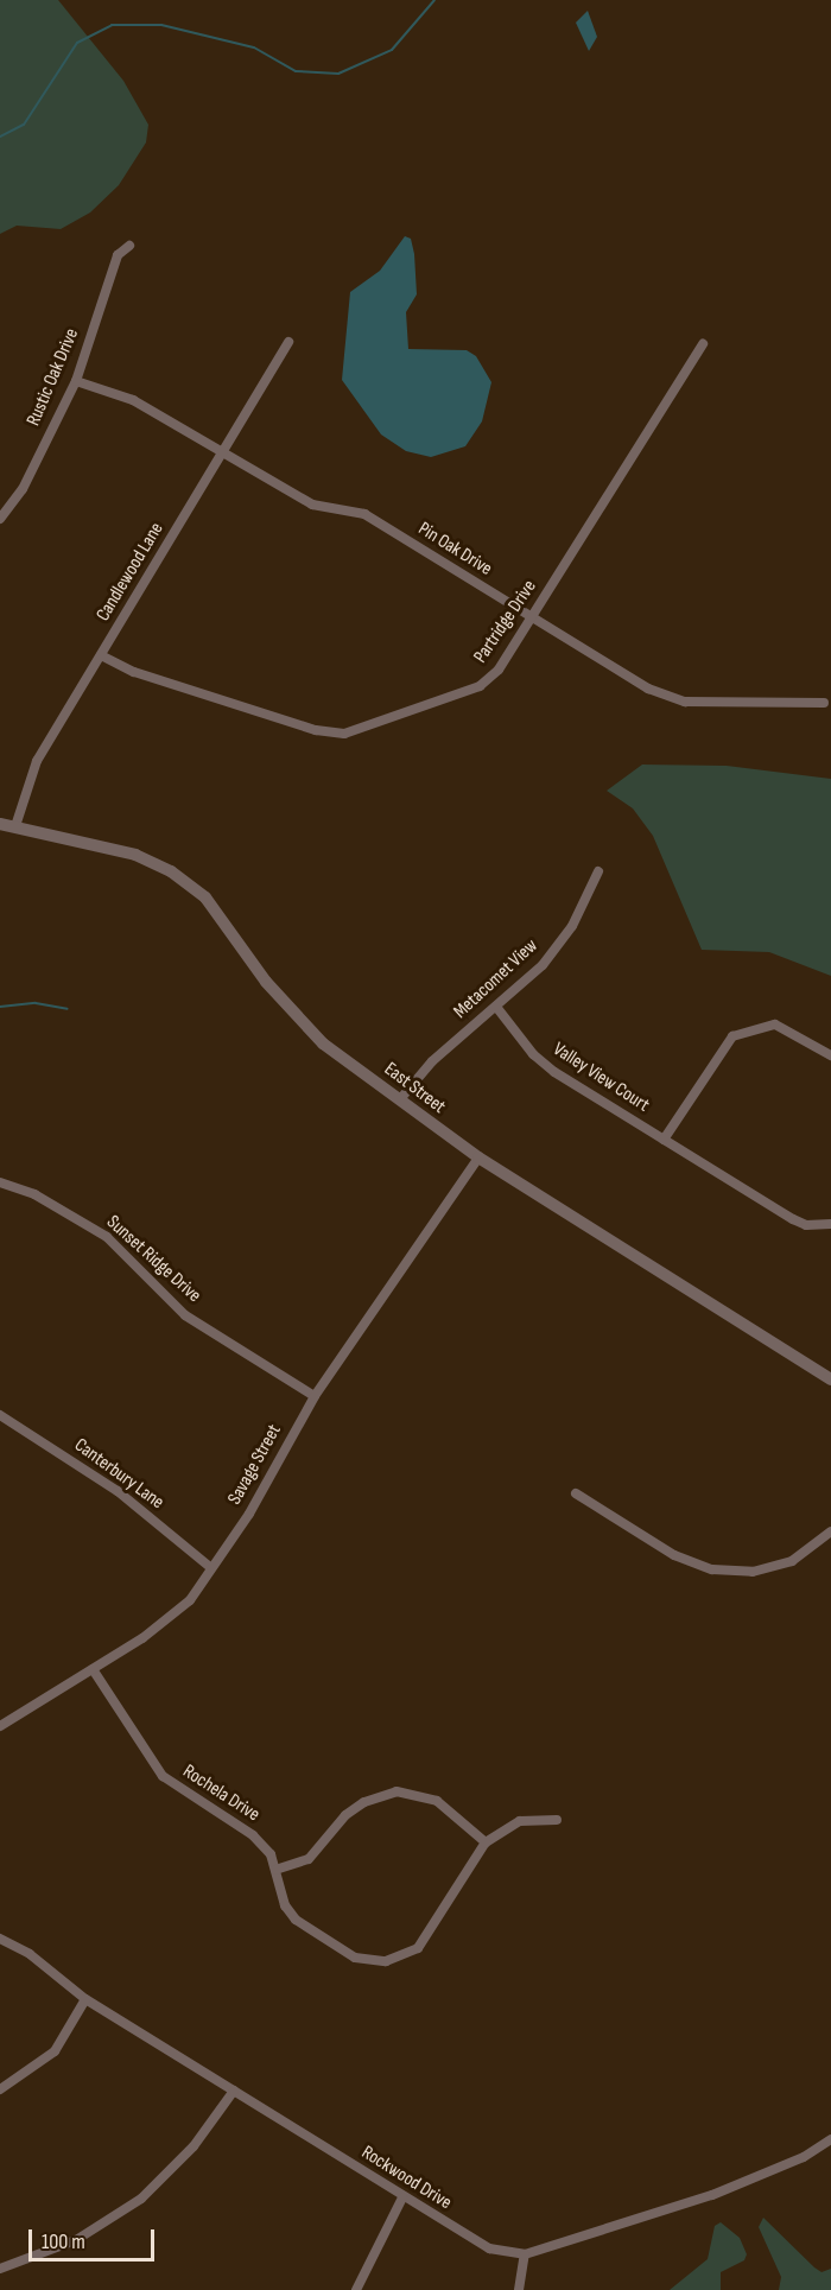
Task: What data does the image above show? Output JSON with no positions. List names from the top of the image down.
{
  "streets": {
    "street": [
      "Rustic Oak Drive",
      "Pin Oak Drive",
      "Candlewood Lane",
      "Partridge Drive",
      "Metacomet View",
      "Valley View Court",
      "East Street",
      "Sunset Ridge Drive",
      "Savage Street",
      "Canterbury Lane",
      "Rochela Drive",
      "Rockwood Drive"
    ]
  },
  "crossings": [
    ["Rustic Oak Drive", "Pin Oak Drive"],
    ["Pin Oak Drive", "Candlewood Lane"],
    ["Pin Oak Drive", "Partridge Drive"],
    ["Candlewood Lane", "Partridge Drive"],
    ["Candlewood Lane", "East Street"],
    ["Metacomet View", "Valley View Court"],
    ["Metacomet View", "East Street"],
    ["East Street", "Savage Street"],
    ["Sunset Ridge Drive", "Savage Street"],
    ["Savage Street", "Canterbury Lane"],
    ["Savage Street", "Rochela Drive"]
  ],
  "scale_bar": "100 m"
}
